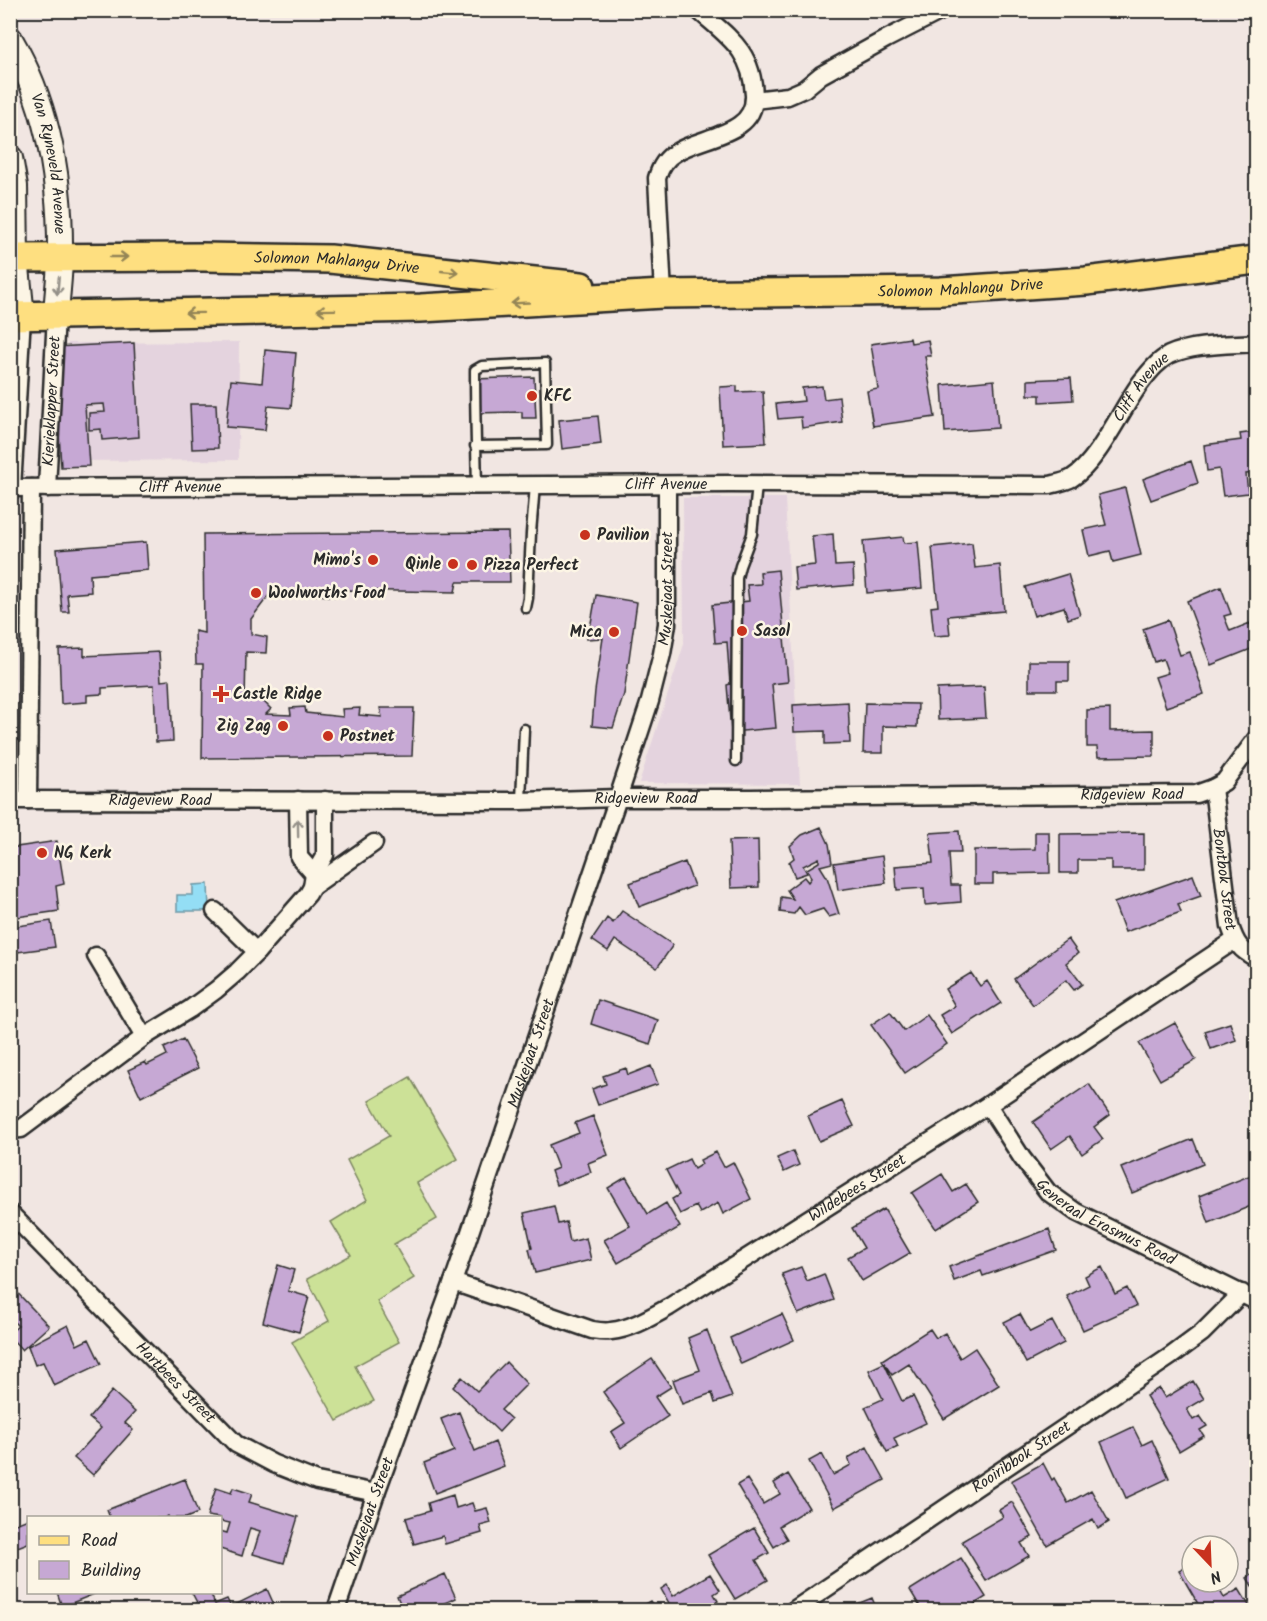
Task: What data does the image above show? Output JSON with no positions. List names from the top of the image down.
{
  "streets": {
    "main road": ["Van Ryneveld Avenue", "Solomon Mahlangu Drive"],
    "street": [
      "Cliff Avenue",
      "Kierieklapper Street",
      "Muskejaat Street",
      "Ridgeview Road",
      "Bontbok Street",
      "Wildebees Street",
      "Generaal Erasmus Road",
      "Hartbees Street",
      "Rooiribbok Street"
    ]
  },
  "crossings": [
    ["Van Ryneveld Avenue", "Solomon Mahlangu Drive"],
    ["Van Ryneveld Avenue", "Kierieklapper Street"],
    ["Solomon Mahlangu Drive", "Kierieklapper Street"],
    ["Cliff Avenue", "Kierieklapper Street"],
    ["Cliff Avenue", "Muskejaat Street"],
    ["Kierieklapper Street", "Ridgeview Road"],
    ["Muskejaat Street", "Ridgeview Road"],
    ["Muskejaat Street", "Wildebees Street"],
    ["Muskejaat Street", "Hartbees Street"],
    ["Ridgeview Road", "Bontbok Street"],
    ["Bontbok Street", "Wildebees Street"],
    ["Wildebees Street", "Generaal Erasmus Road"],
    ["Generaal Erasmus Road", "Rooiribbok Street"]
  ],
  "places": {
    "other": [
      "KFC",
      "Pavilion",
      "Mimo's",
      "Qinle",
      "Pizza Perfect",
      "Woolworths Food",
      "Sasol",
      "Mica",
      "Zig Zag",
      "Postnet",
      "NG Kerk"
    ],
    "health": ["Castle Ridge"]
  },
  "legend": ["Road", "Building"],
  "north": "bottom right"
}
